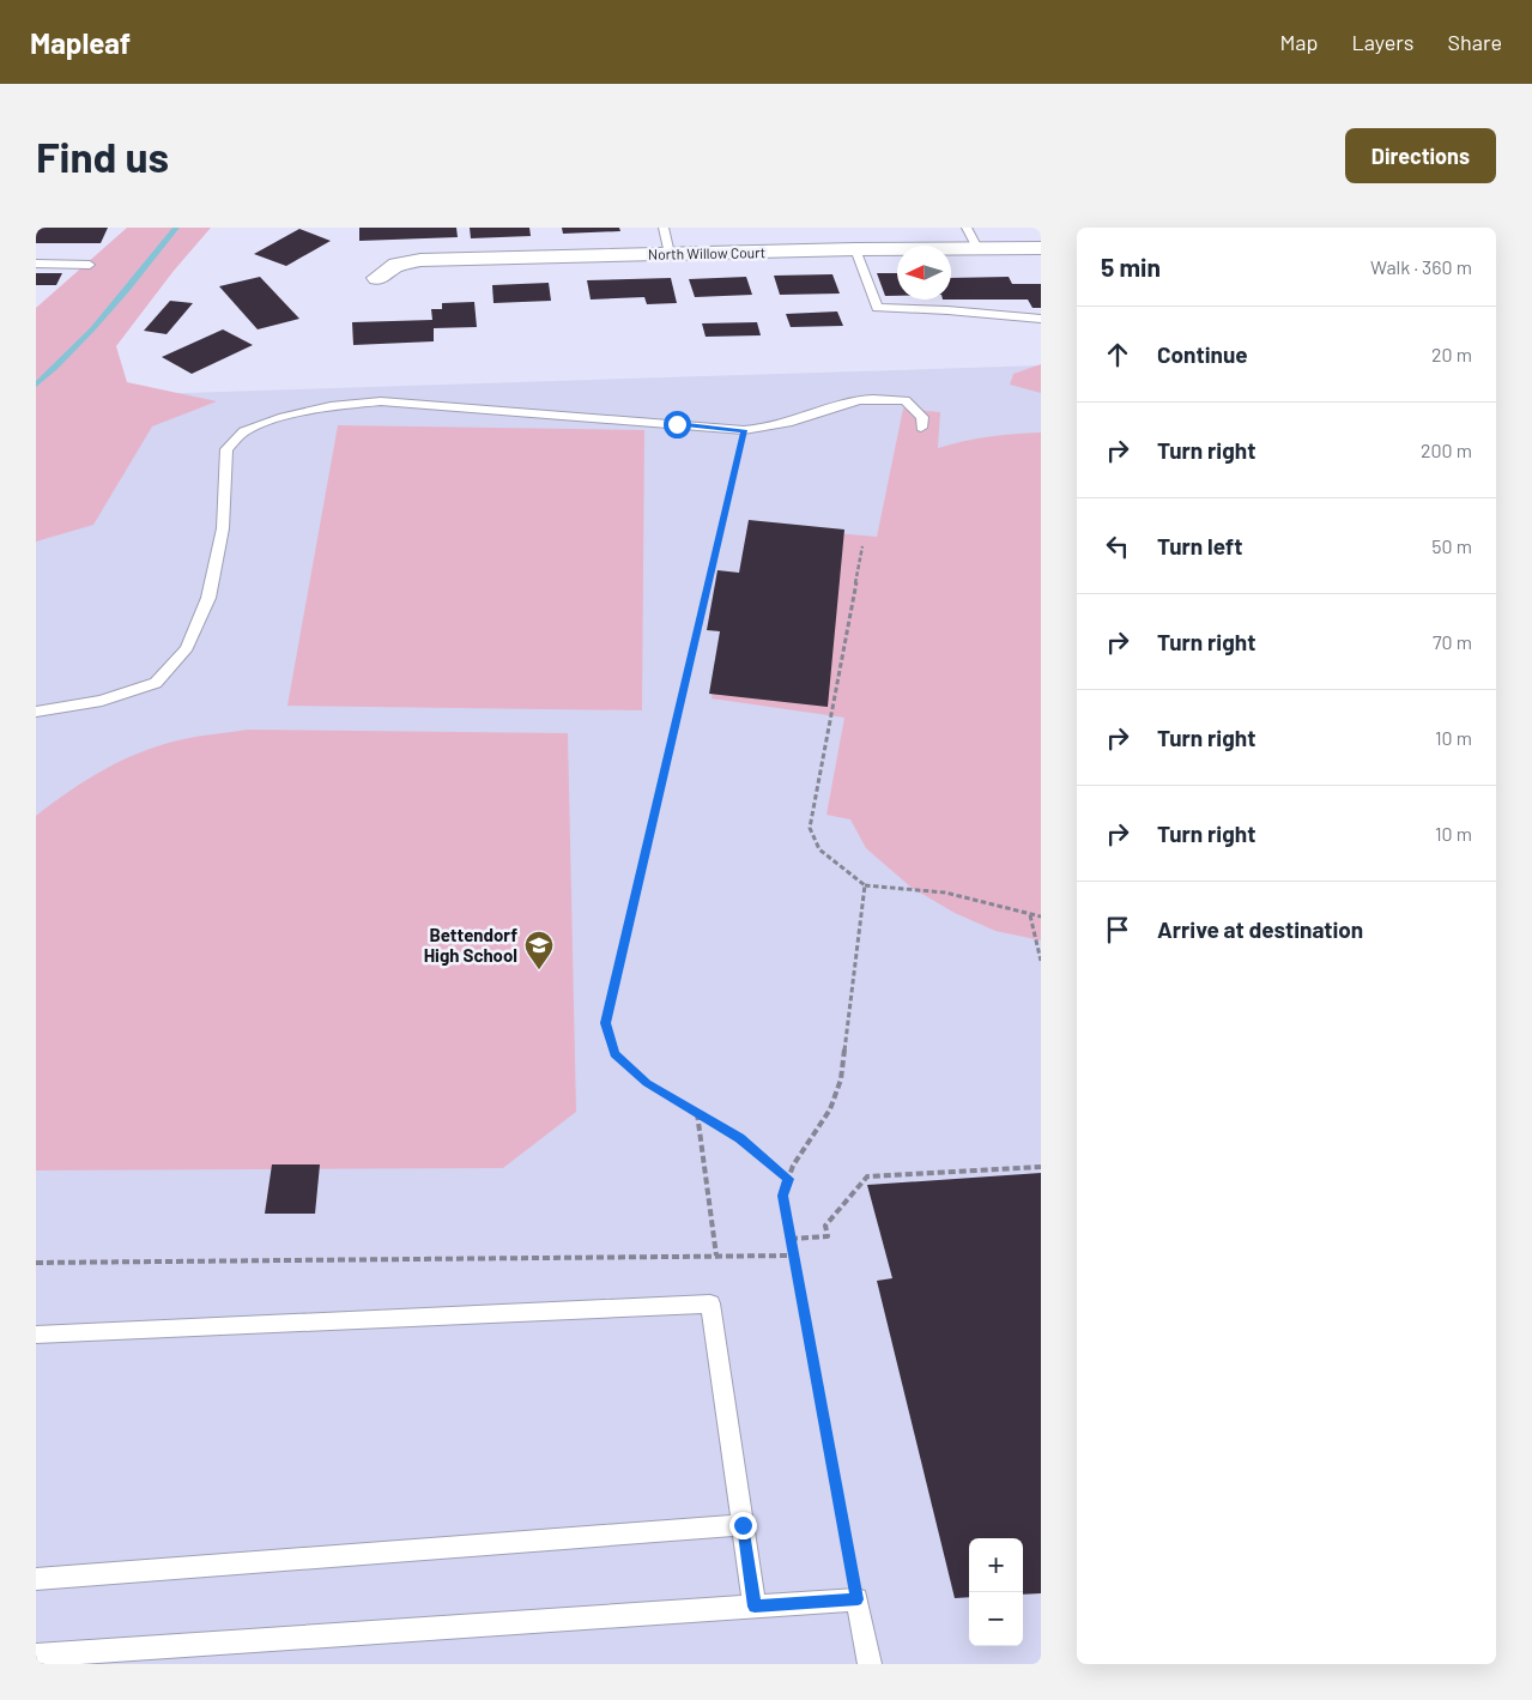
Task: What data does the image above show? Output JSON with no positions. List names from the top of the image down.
{
  "streets": {
    "street": ["North Willow Court"]
  },
  "places": {
    "school or university": ["Bettendorf High School"]
  },
  "north": "left",
  "page": {
    "header": "Mapleaf",
    "nav": ["Map", "Layers", "Share"],
    "buttons": "Directions",
    "title": "Find us",
    "heading": ["5 min", "Walk · 360 m"],
    "list": [
      ["Continue", "20 m"],
      ["Turn right", "200 m"],
      ["Turn left", "50 m"],
      ["Turn right", "70 m"],
      ["Turn right", "10 m"],
      ["Turn right", "10 m"],
      "Arrive at destination"
    ],
    "map_buttons": ["+", "−"]
  }
}
